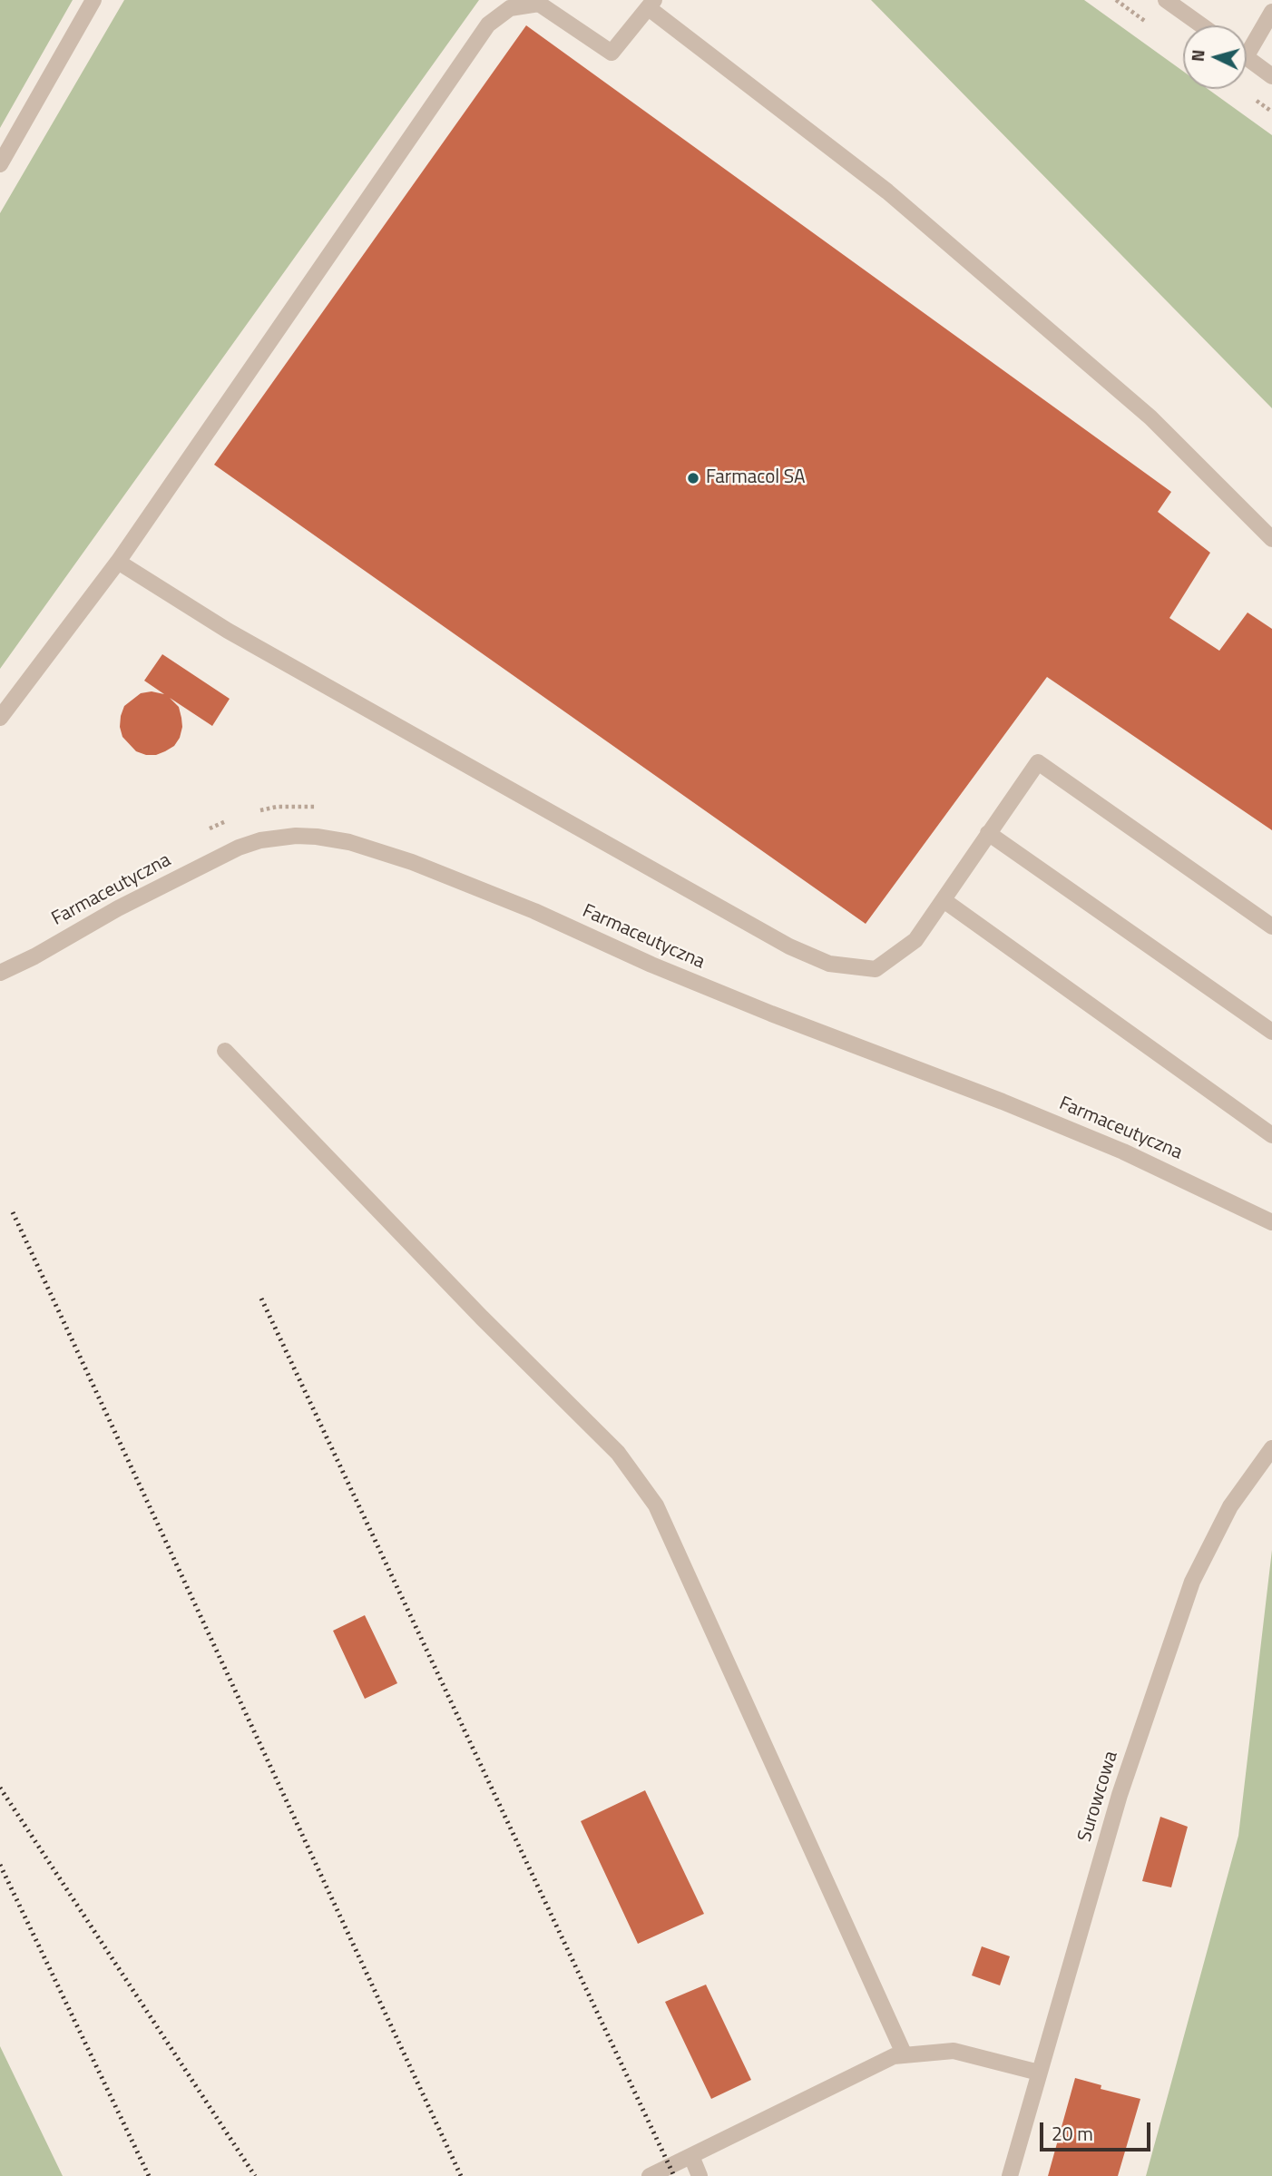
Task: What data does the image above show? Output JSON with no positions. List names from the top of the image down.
{
  "streets": {
    "street": ["Farmaceutyczna", "Surowcowa"]
  },
  "places": ["Farmacol SA"],
  "scale_bar": "20 m",
  "north": "left"
}
